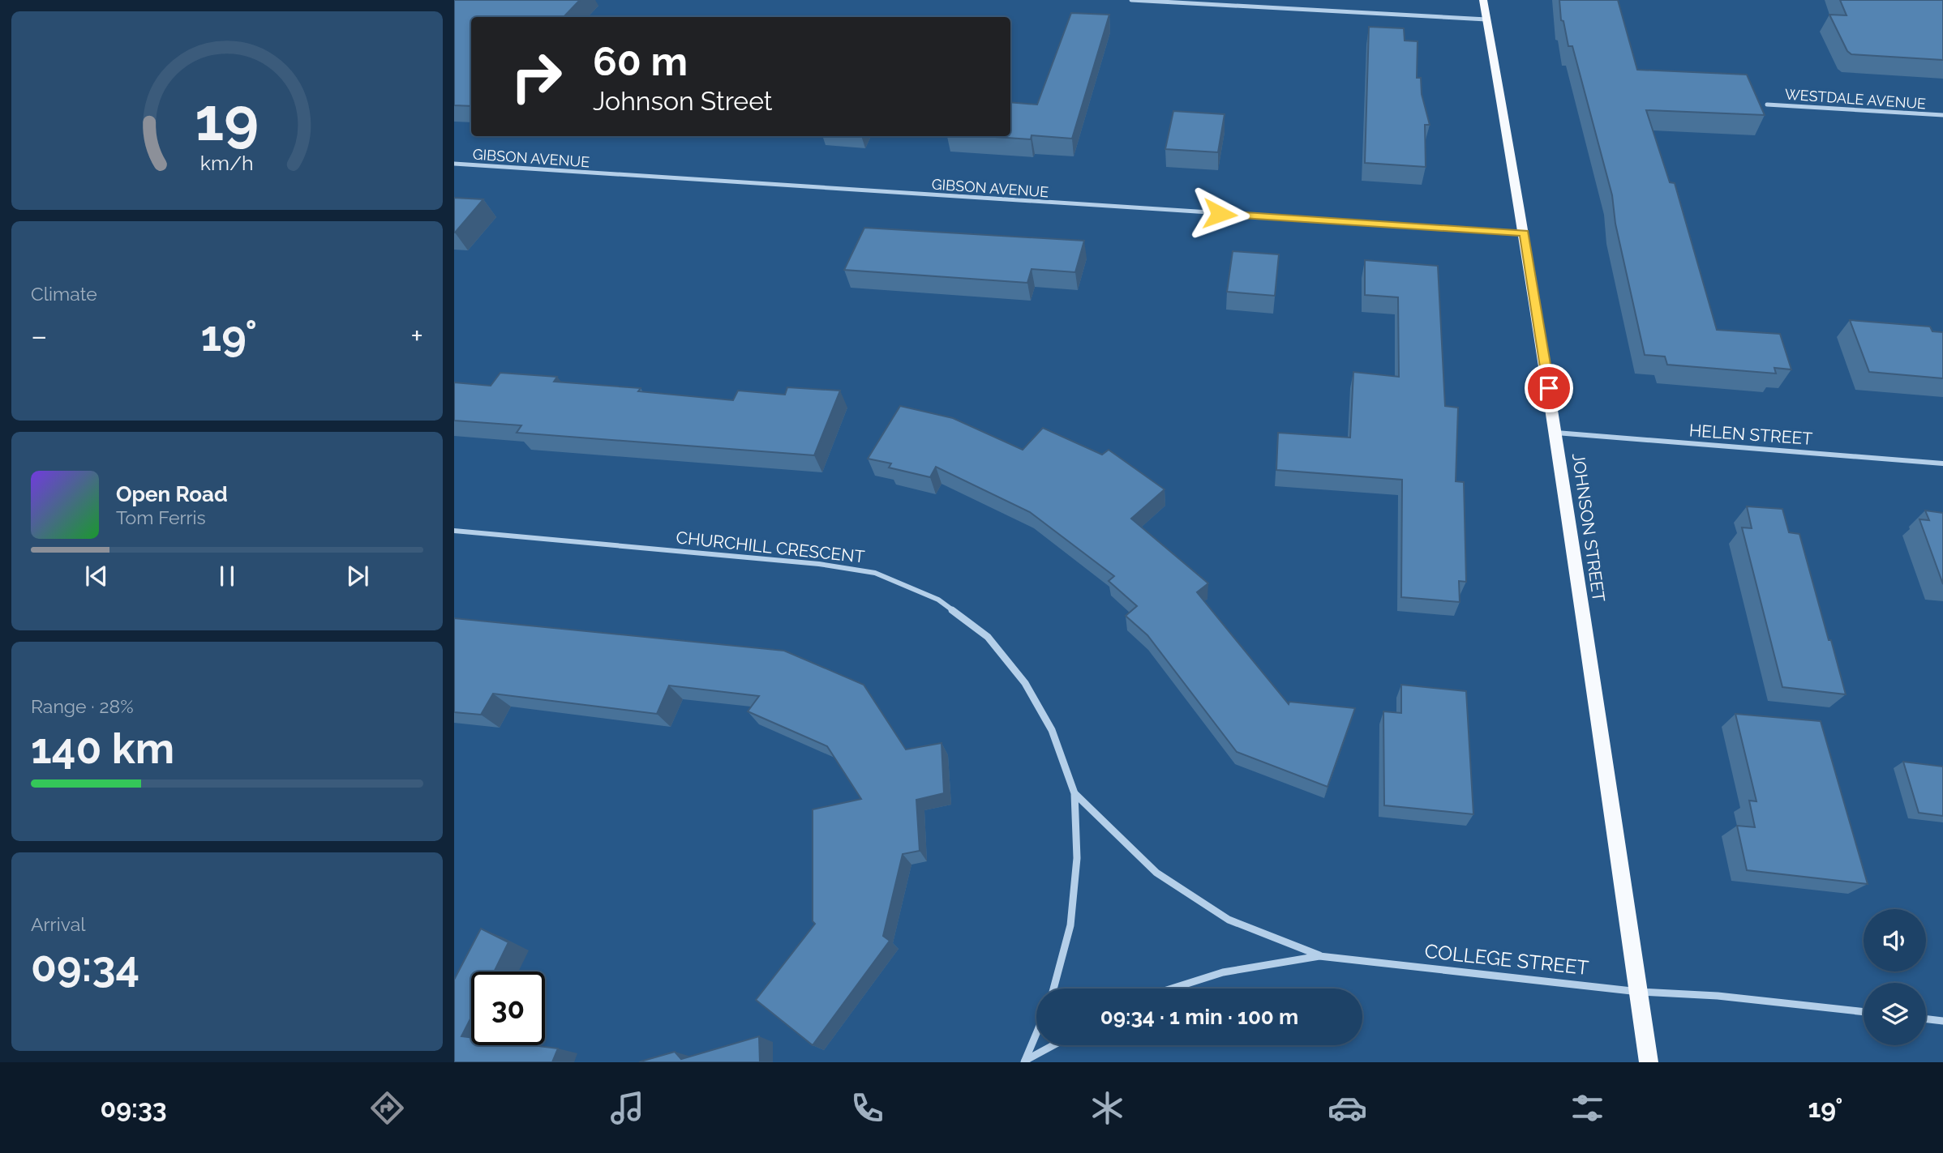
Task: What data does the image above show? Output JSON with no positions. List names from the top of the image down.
{
  "streets": {
    "main road": ["JOHNSON STREET"],
    "street": [
      "WESTDALE AVENUE",
      "GIBSON AVENUE",
      "HELEN STREET",
      "CHURCHILL CRESCENT",
      "COLLEGE STREET"
    ]
  },
  "crossings": [
    ["GIBSON AVENUE", "JOHNSON STREET"],
    ["HELEN STREET", "JOHNSON STREET"],
    ["JOHNSON STREET", "COLLEGE STREET"],
    ["CHURCHILL CRESCENT", "COLLEGE STREET"]
  ],
  "page": {
    "turn": ["60 m", "Johnson Street"],
    "tile": [
      "Climate",
      ["Range · 28%", "140 km"],
      ["Arrival", "09:34"]
    ],
    "heat": ["−", "19°", "+"],
    "song": ["Open Road", "Tom Ferris"],
    "limit": "30",
    "trip": "09:34 · 1 min · 100 m",
    "tabs": ["09:33", "19°"],
    "gauge": ["19", "km/h"]
  }
}
